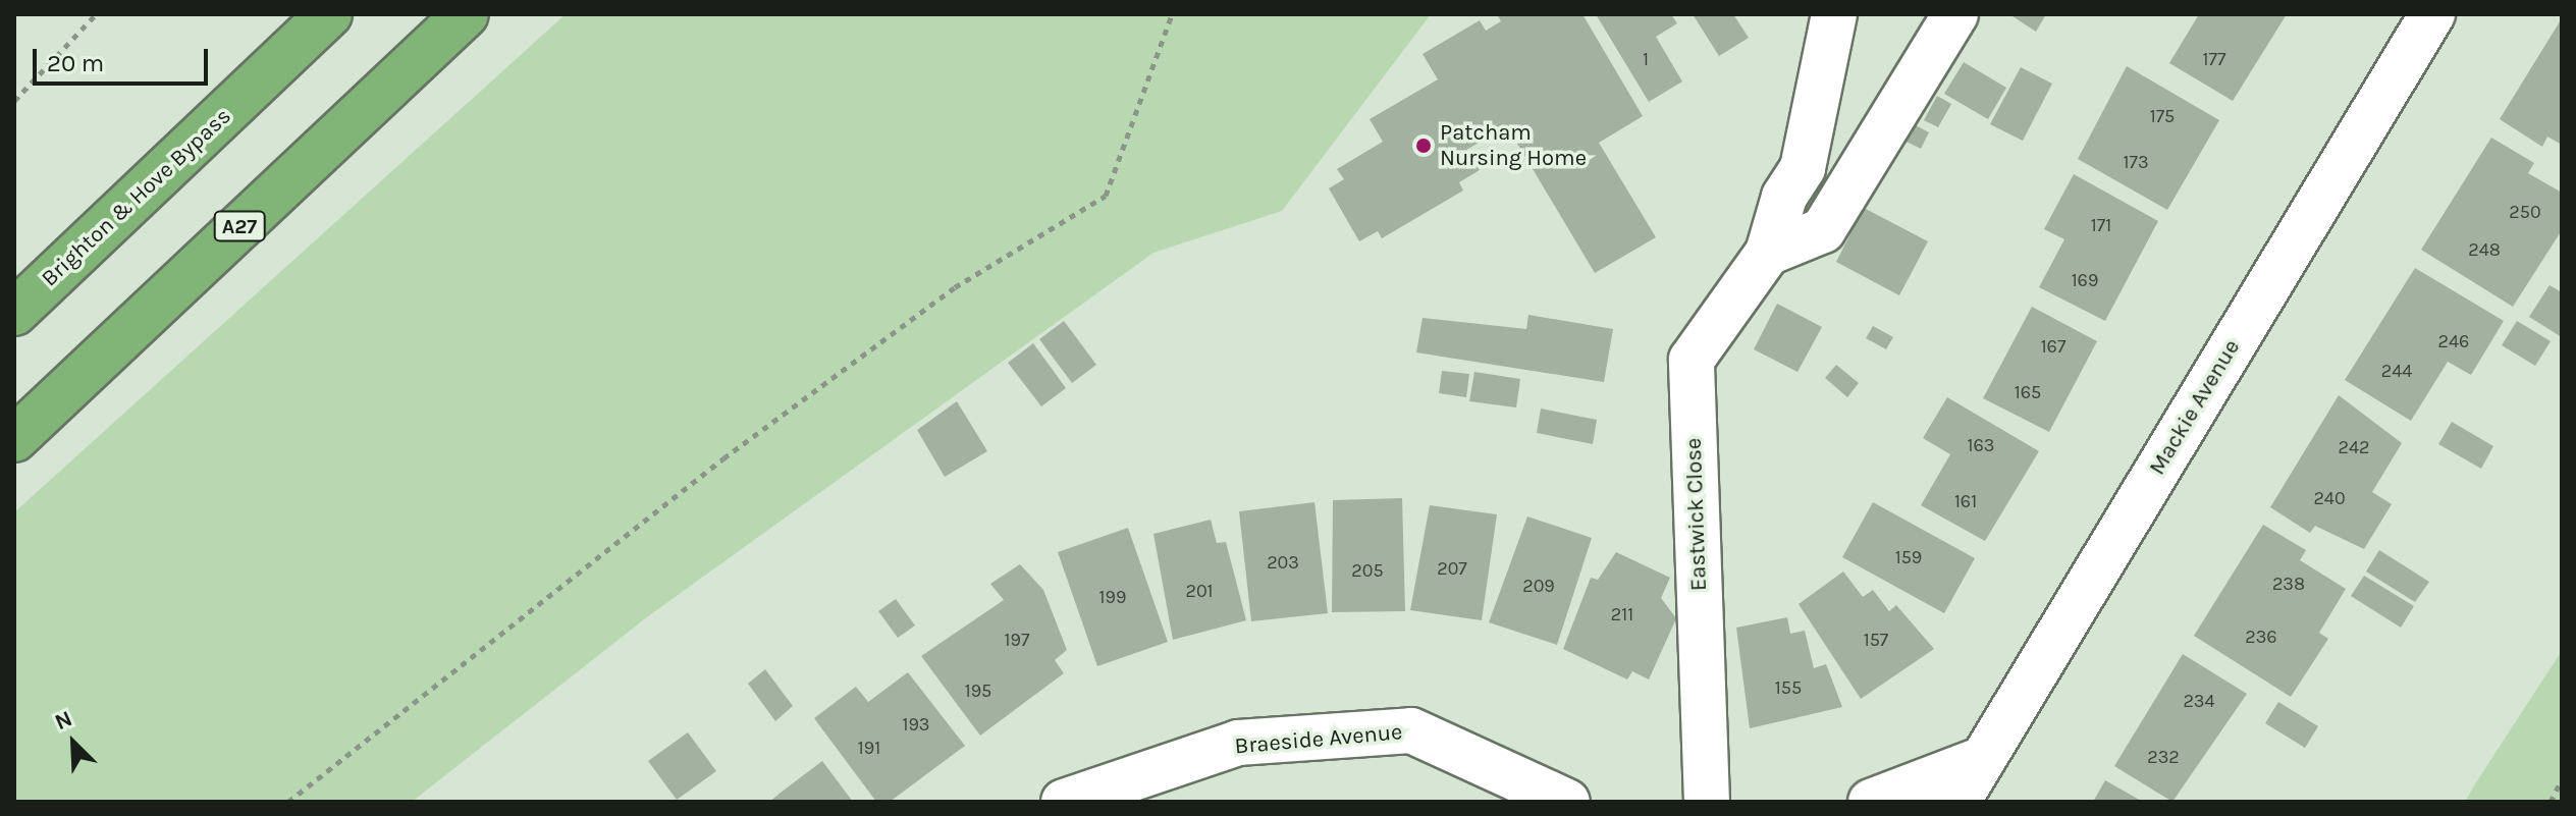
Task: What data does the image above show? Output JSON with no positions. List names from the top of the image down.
{
  "streets": {
    "highway": ["Brighton & Hove Bypass", "A27"],
    "street": ["Mackie Avenue", "Eastwick Close", "Braeside Avenue"]
  },
  "places": ["Patcham Nursing Home"],
  "house_numbers": [
    "1",
    "177",
    "175",
    "173",
    "250",
    "171",
    "248",
    "169",
    "246",
    "167",
    "244",
    "165",
    "163",
    "242",
    "240",
    "161",
    "159",
    "203",
    "207",
    "205",
    "238",
    "209",
    "201",
    "199",
    "211",
    "236",
    "197",
    "157",
    "155",
    "195",
    "234",
    "193",
    "191",
    "232"
  ],
  "scale_bar": "20 m",
  "north": "top left"
}
